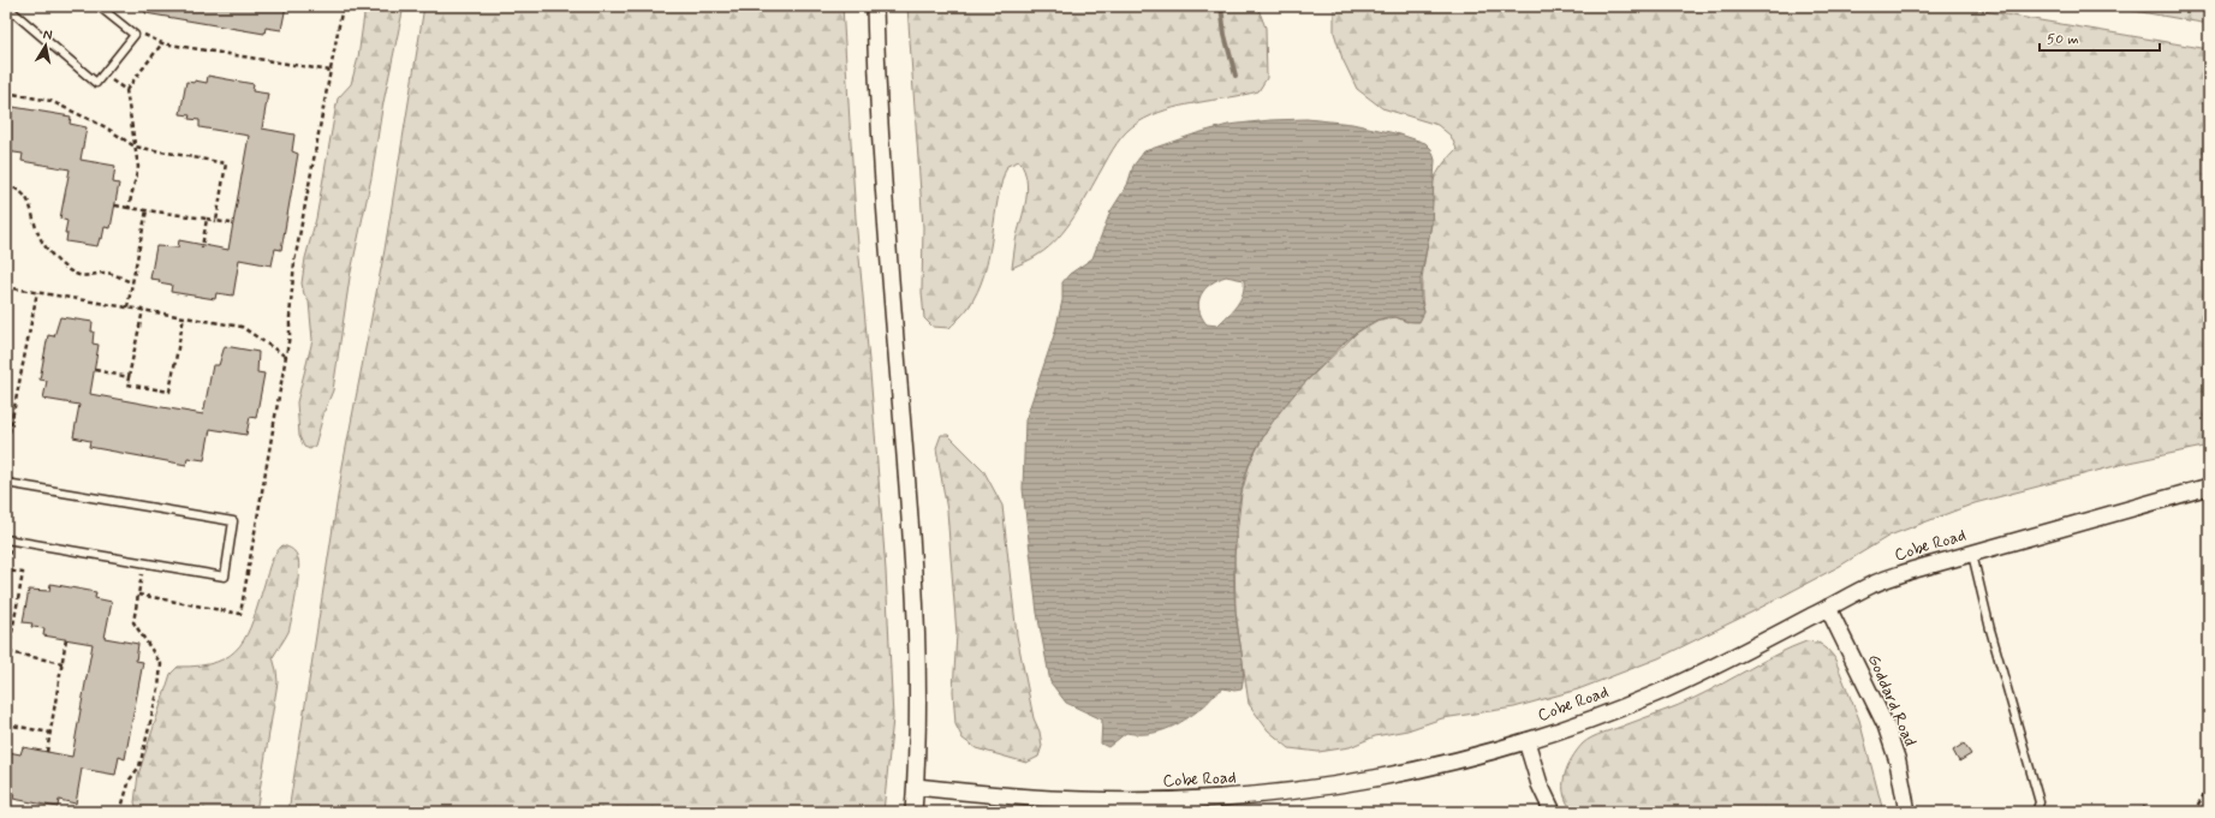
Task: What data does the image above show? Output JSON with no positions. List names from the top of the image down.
{
  "streets": {
    "street": ["Cobe Road", "Goddard Road"]
  },
  "crossings": [
    ["Cobe Road", "Goddard Road"]
  ],
  "scale_bar": "50 m",
  "north": "top"
}
